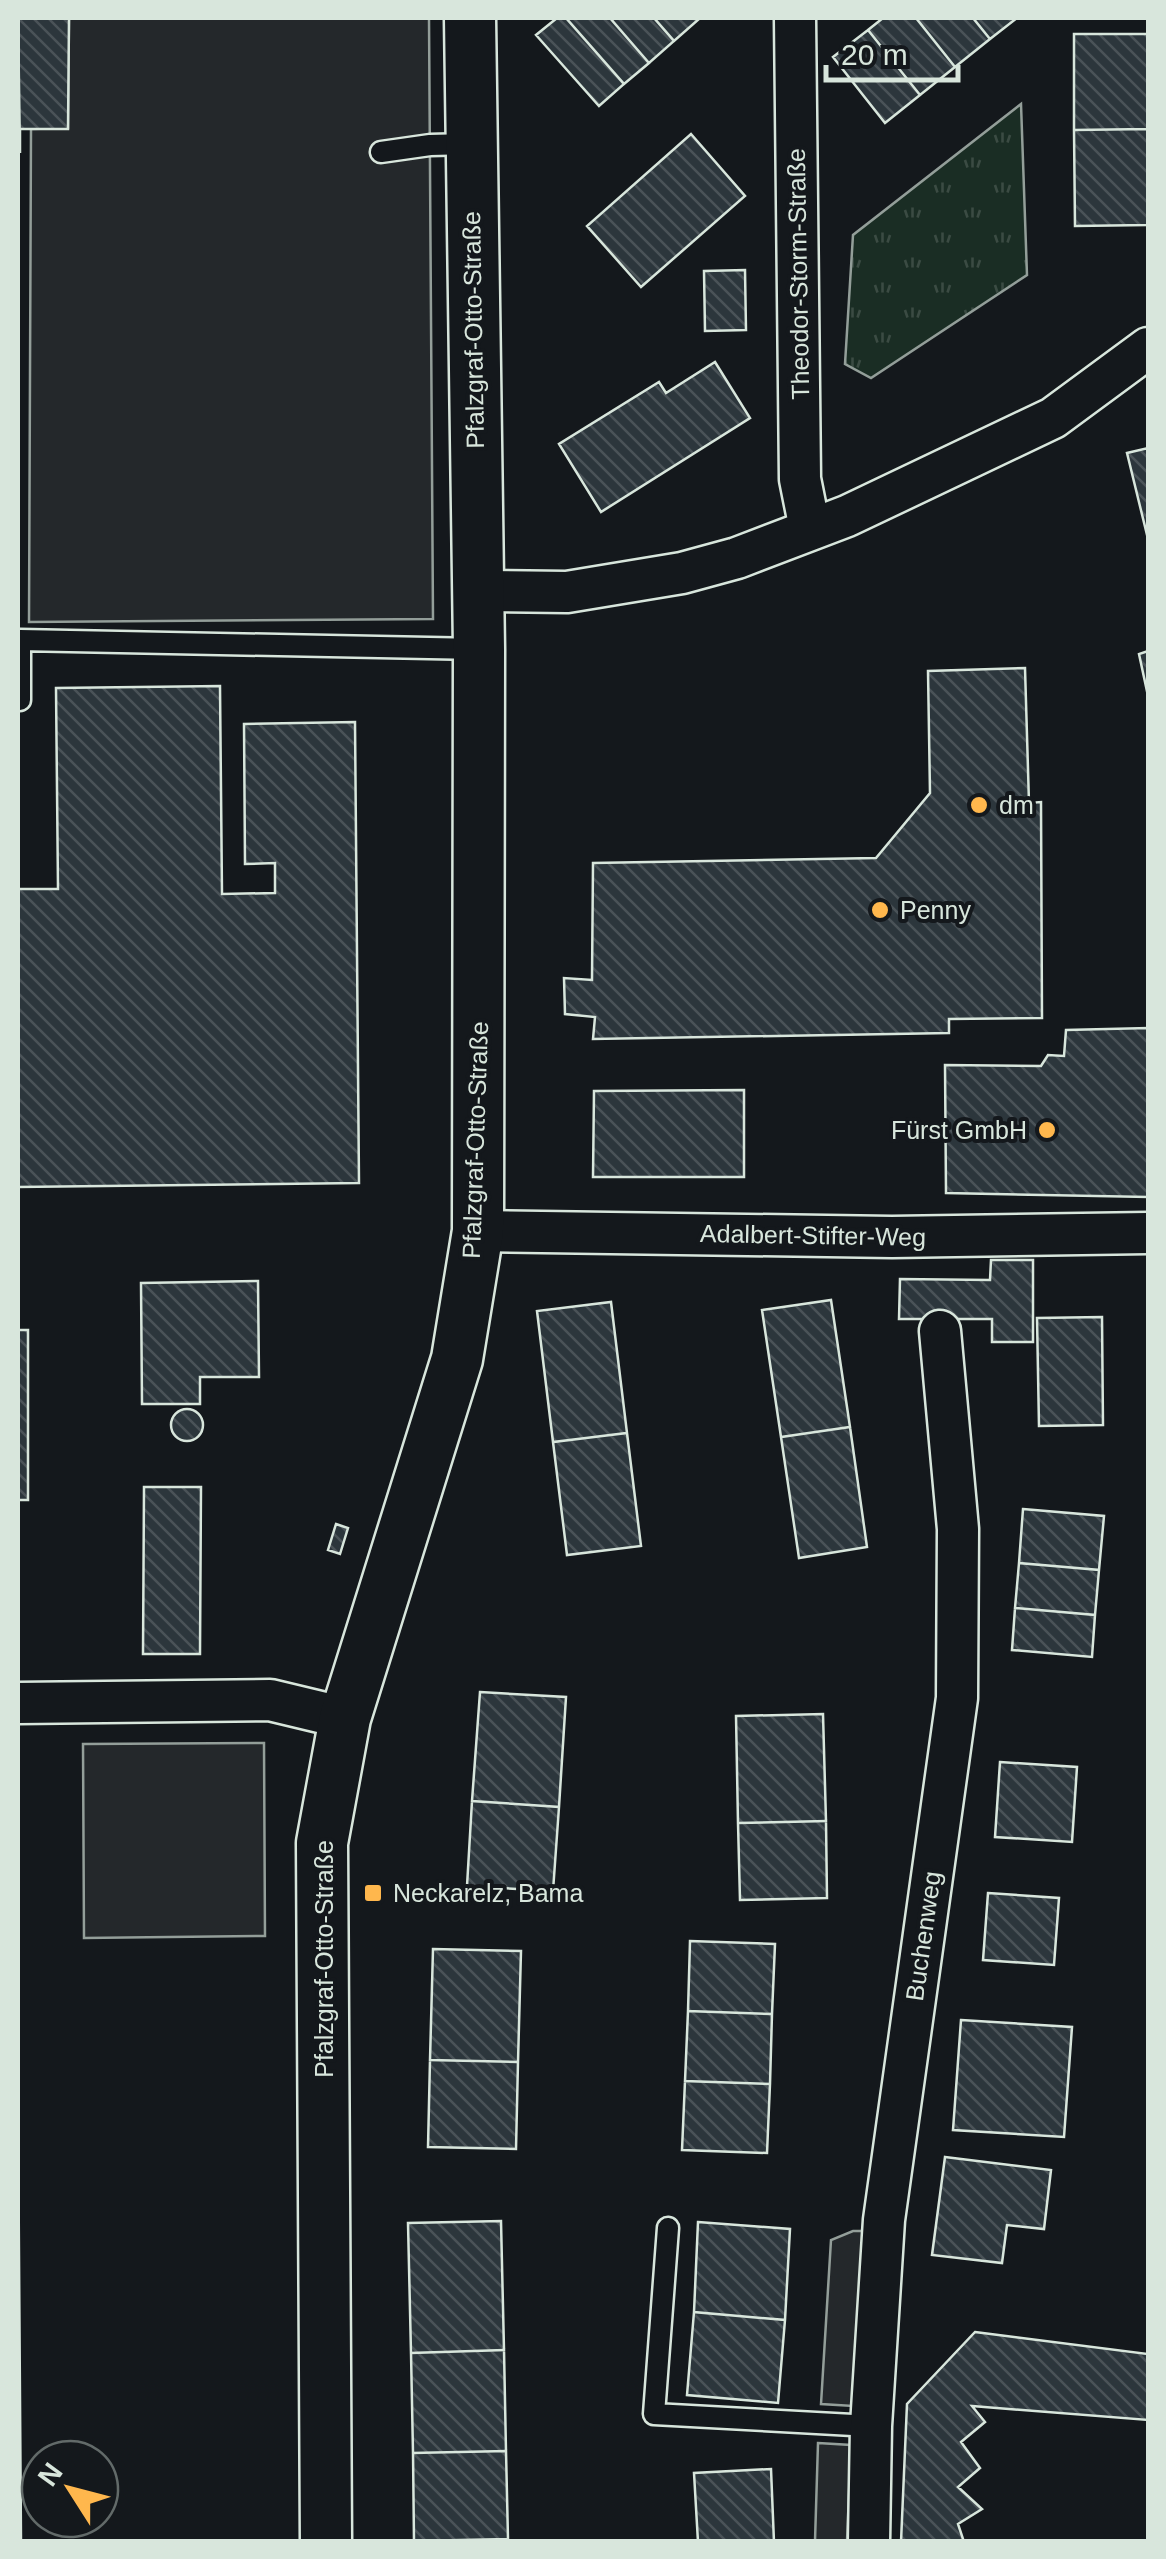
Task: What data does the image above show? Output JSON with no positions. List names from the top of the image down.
{
  "streets": {
    "street": [
      "Theodor-Storm-Straße",
      "Pfalzgraf-Otto-Straße",
      "Adalbert-Stifter-Weg",
      "Buchenweg"
    ]
  },
  "crossings": [
    ["Pfalzgraf-Otto-Straße", "Adalbert-Stifter-Weg"]
  ],
  "places": {
    "other": ["dm", "Penny", "Fürst GmbH"],
    "transit": ["Neckarelz, Bama"]
  },
  "scale_bar": "20 m",
  "north": "top left"
}
